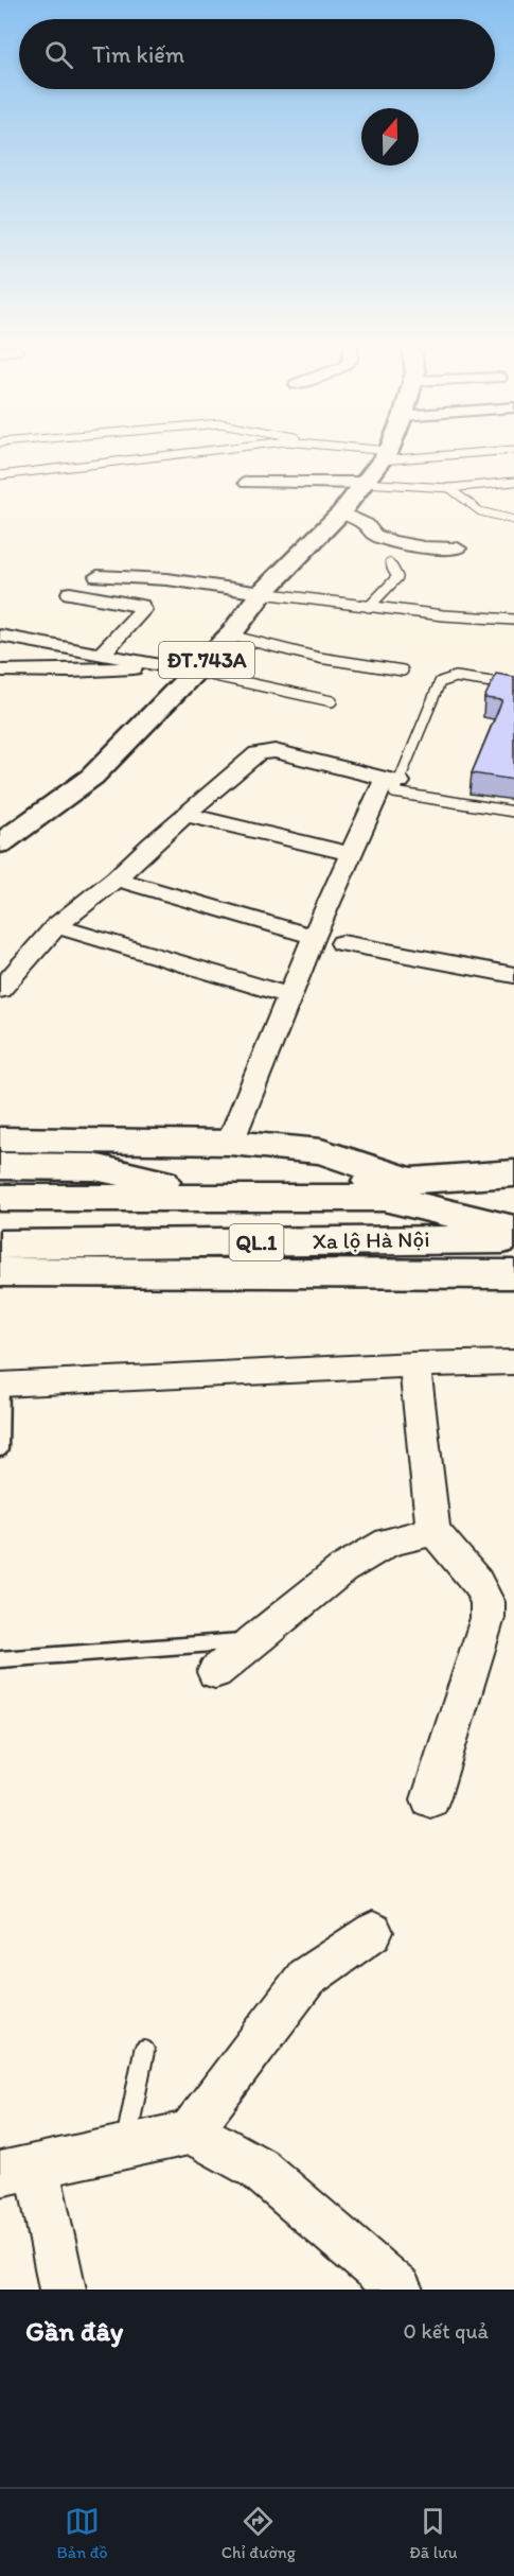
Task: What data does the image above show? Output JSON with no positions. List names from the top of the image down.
{
  "streets": {
    "main road": ["ĐT.743A", "Xa lộ Hà Nội", "QL.1"]
  },
  "crossings": [
    ["Xa lộ Hà Nội", "QL.1"]
  ],
  "north": "top",
  "page": {
    "search": "Tìm kiếm",
    "heading": ["Gần đây", "0 kết quả"],
    "nav": ["Bản đồ", "Chỉ đường", "Đã lưu"]
  }
}
